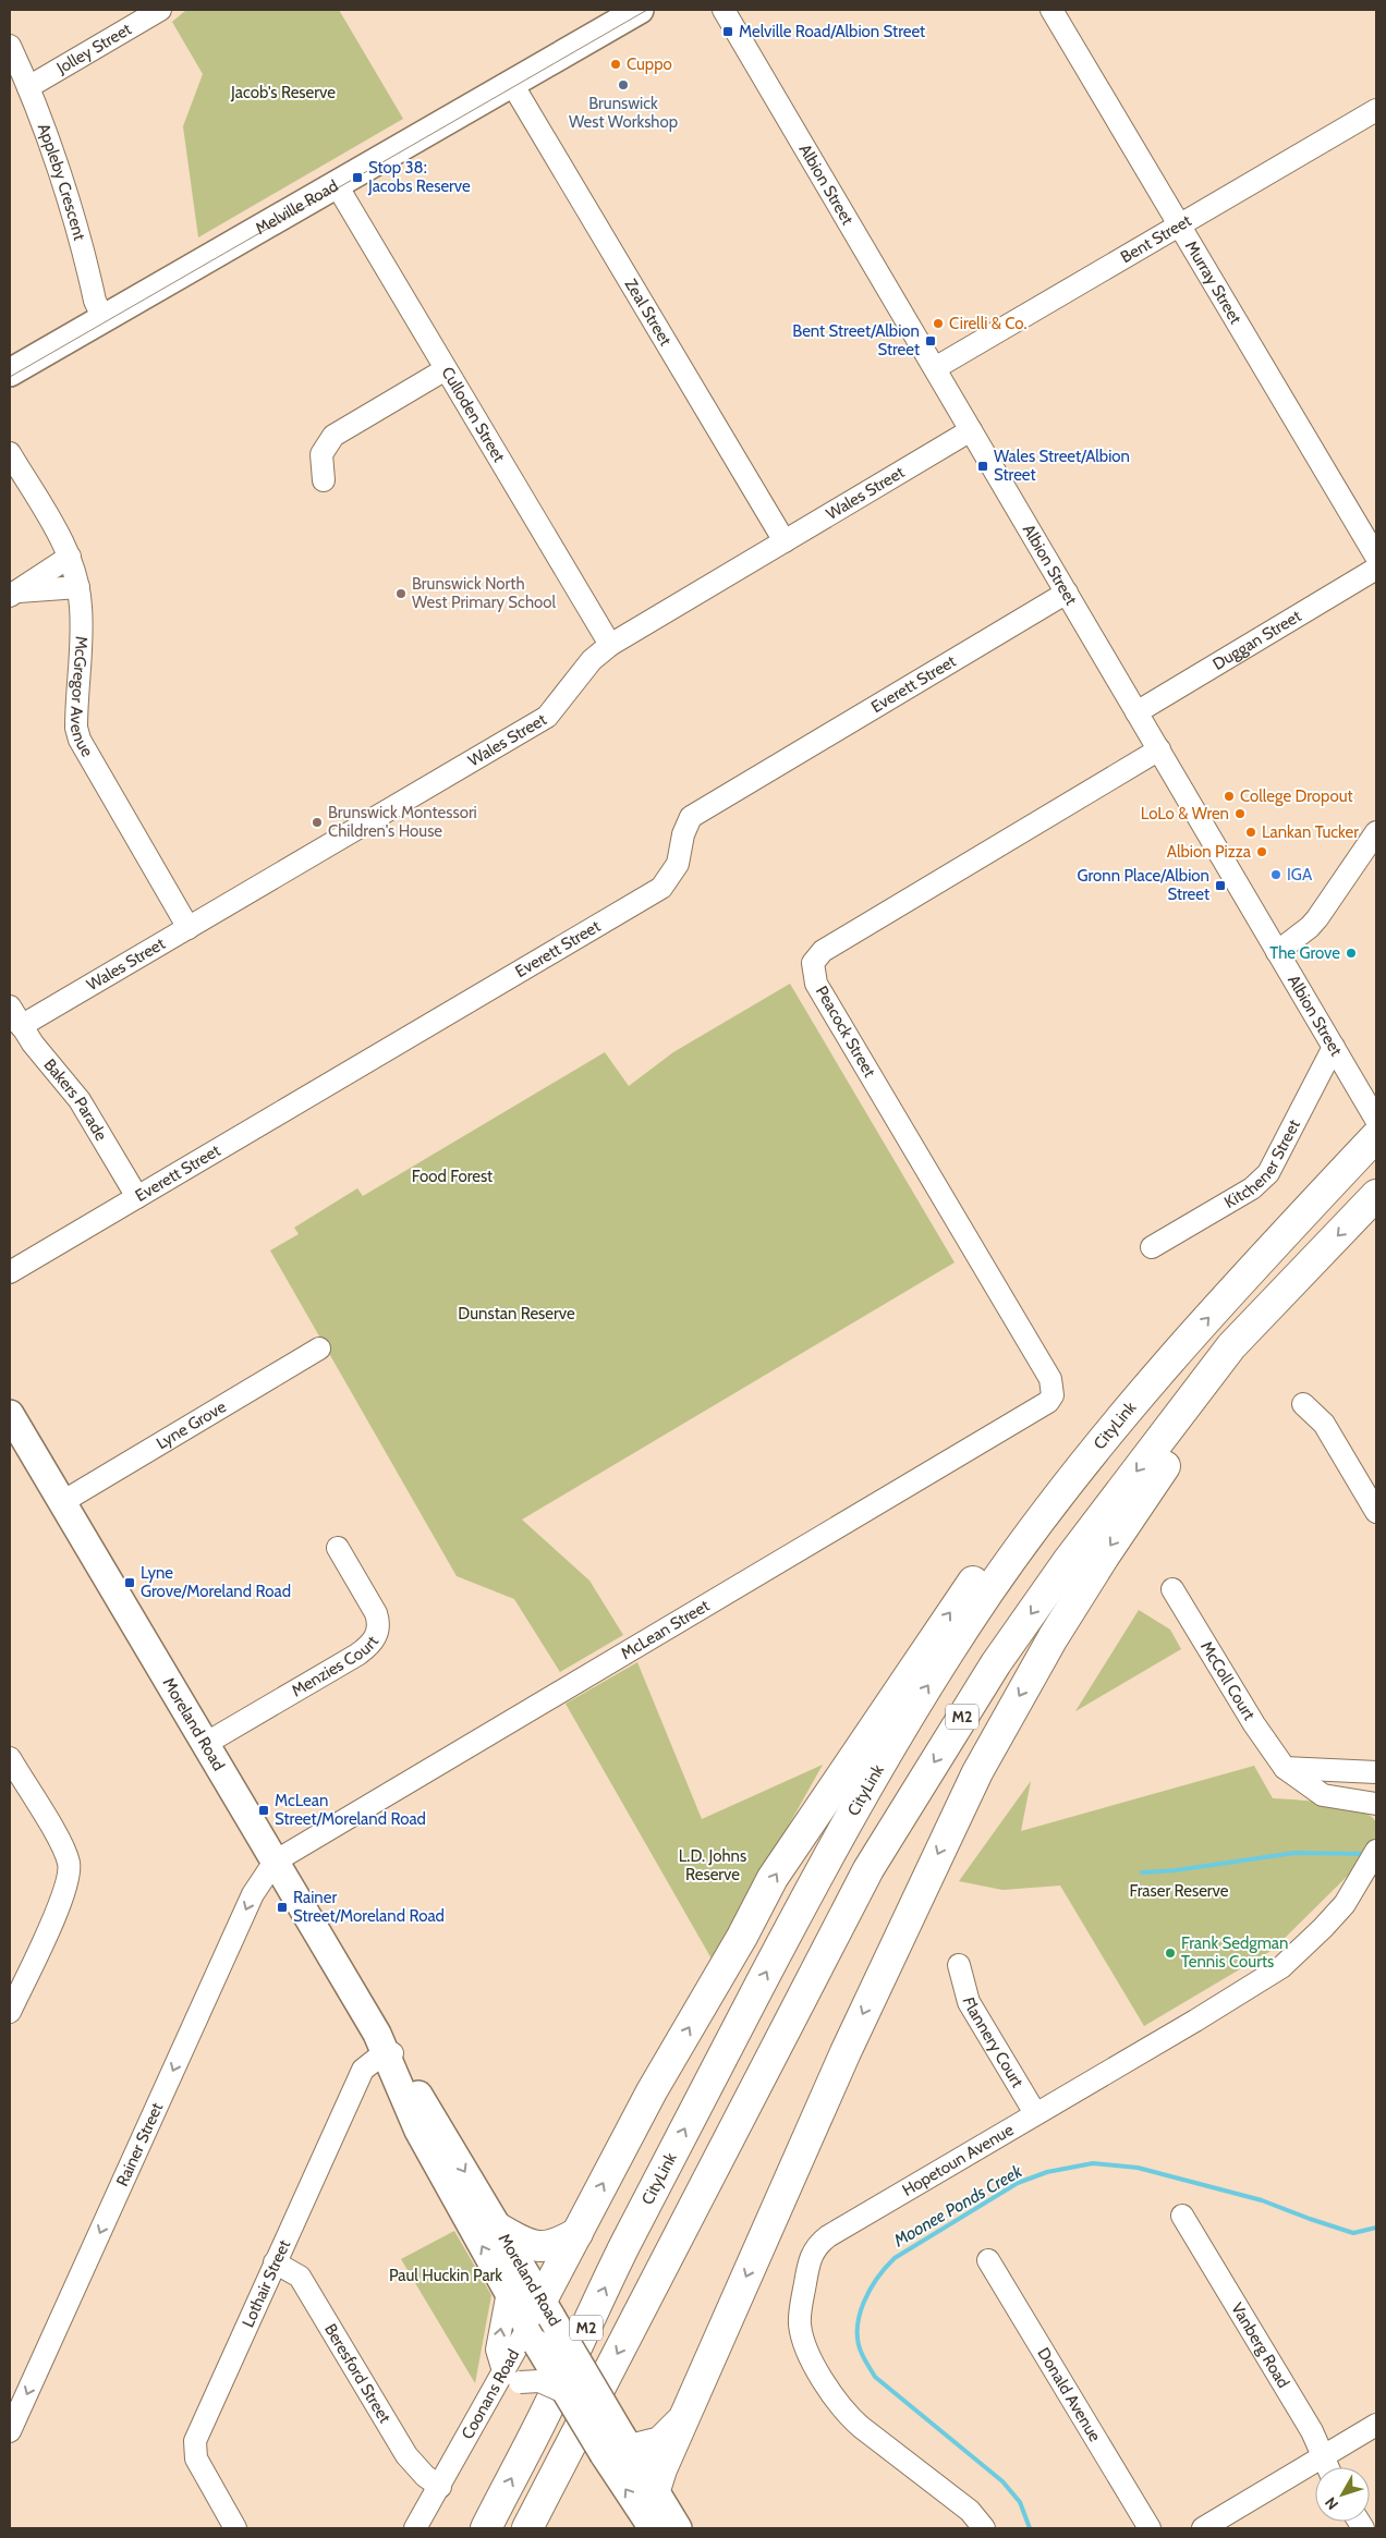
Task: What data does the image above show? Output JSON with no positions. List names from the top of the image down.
{
  "streets": {
    "highway": ["CityLink", "M2"],
    "main road": ["Melville Road", "Moreland Road"],
    "street": [
      "Jolley Street",
      "Appleby Crescent",
      "Albion Street",
      "Bent Street",
      "Murray Street",
      "Zeal Street",
      "Culloden Street",
      "Wales Street",
      "Duggan Street",
      "Everett Street",
      "McGregor Avenue",
      "Peacock Street",
      "Bakers Parade",
      "Kitchener Street",
      "Lyne Grove",
      "McLean Street",
      "Menzies Court",
      "McColl Court",
      "Flannery Court",
      "Rainer Street",
      "Hopetoun Avenue",
      "Lothair Street",
      "Vanberg Road",
      "Beresford Street",
      "Coonans Road",
      "Donald Avenue"
    ]
  },
  "crossings": [
    ["Jolley Street", "Appleby Crescent"],
    ["Appleby Crescent", "Melville Road"],
    ["Albion Street", "Bent Street"],
    ["Albion Street", "Wales Street"],
    ["Albion Street", "Duggan Street"],
    ["Albion Street", "Everett Street"],
    ["Albion Street", "Peacock Street"],
    ["Albion Street", "Kitchener Street"],
    ["Melville Road", "Zeal Street"],
    ["Melville Road", "Culloden Street"],
    ["Bent Street", "Murray Street"],
    ["Zeal Street", "Wales Street"],
    ["Culloden Street", "Wales Street"],
    ["Wales Street", "McGregor Avenue"],
    ["Wales Street", "Bakers Parade"],
    ["Everett Street", "Bakers Parade"],
    ["Peacock Street", "McLean Street"],
    ["Lyne Grove", "Moreland Road"],
    ["McLean Street", "Moreland Road"],
    ["McLean Street", "Rainer Street"],
    ["Menzies Court", "Moreland Road"],
    ["Moreland Road", "Rainer Street"],
    ["Moreland Road", "Lothair Street"],
    ["Moreland Road", "Coonans Road"],
    ["Flannery Court", "Hopetoun Avenue"],
    ["Lothair Street", "Beresford Street"],
    ["Beresford Street", "Coonans Road"]
  ],
  "one_way": ["Rainer Street"],
  "water": ["Moonee Ponds Creek"],
  "parks": [
    "Jacob's Reserve",
    "Food Forest",
    "Dunstan Reserve",
    "L.D. Johns Reserve",
    "Fraser Reserve",
    "Paul Huckin Park"
  ],
  "places": {
    "transit": [
      "Melville Road/Albion Street",
      "Stop 38: Jacobs Reserve",
      "Bent Street/Albion Street",
      "Wales Street/Albion Street",
      "Gronn Place/Albion Street",
      "Lyne Grove/Moreland Road",
      "McLean Street/Moreland Road",
      "Rainer Street/Moreland Road"
    ],
    "other": [
      "Cuppo",
      "Brunswick West Workshop",
      "Cirelli & Co.",
      "Brunswick North West Primary School",
      "College Dropout",
      "LoLo & Wren",
      "Brunswick Montessori Children's House",
      "Lankan Tucker",
      "Albion Pizza",
      "IGA",
      "The Grove",
      "Frank Sedgman Tennis Courts"
    ]
  },
  "north": "bottom left"
}
